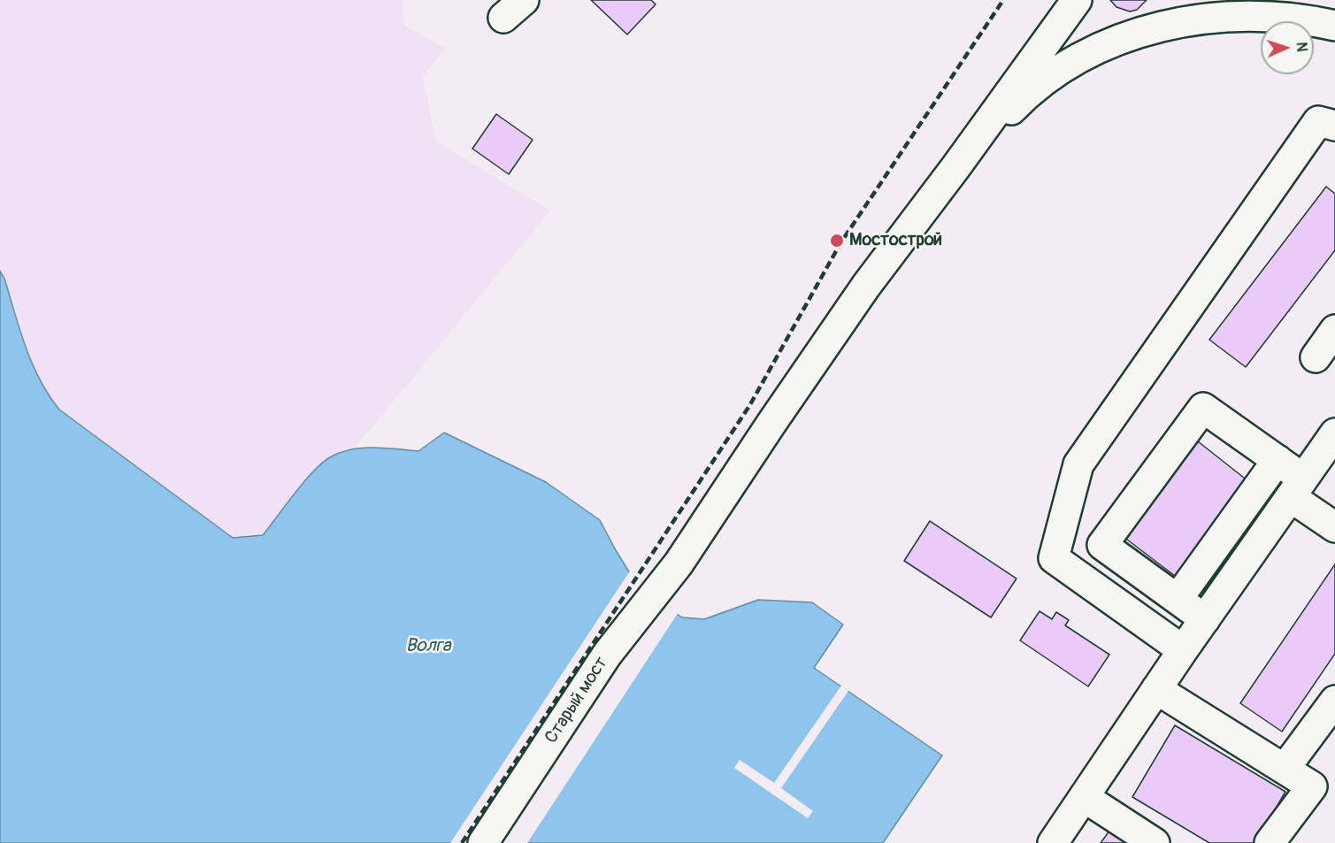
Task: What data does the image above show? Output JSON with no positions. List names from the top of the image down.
{
  "streets": {
    "main road": ["Старый мост"]
  },
  "water": ["Волга"],
  "places": ["Мостострой"],
  "north": "right"
}
